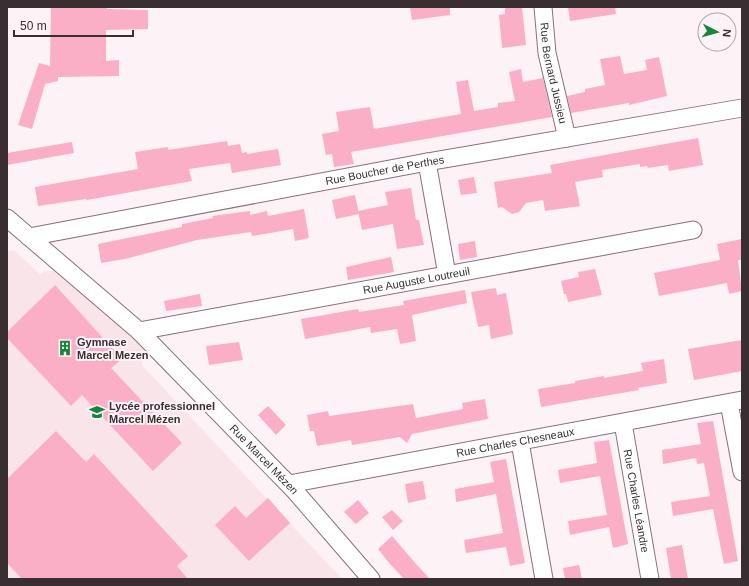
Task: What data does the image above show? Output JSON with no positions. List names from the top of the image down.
{
  "streets": {
    "street": [
      "Rue Bernard Jussieu",
      "Rue Boucher de Perthes",
      "Rue Auguste Loutreuil",
      "Rue Charles Chesneaux",
      "Rue Marcel Mézen",
      "Rue Charles Léandre"
    ]
  },
  "crossings": [
    ["Rue Bernard Jussieu", "Rue Boucher de Perthes"],
    ["Rue Boucher de Perthes", "Rue Marcel Mézen"],
    ["Rue Auguste Loutreuil", "Rue Marcel Mézen"],
    ["Rue Charles Chesneaux", "Rue Marcel Mézen"],
    ["Rue Charles Chesneaux", "Rue Charles Léandre"]
  ],
  "places": {
    "building": ["Gymnase Marcel Mezen"],
    "school or university": ["Lycée professionnel Marcel Mézen"]
  },
  "scale_bar": "50 m",
  "north": "right"
}
